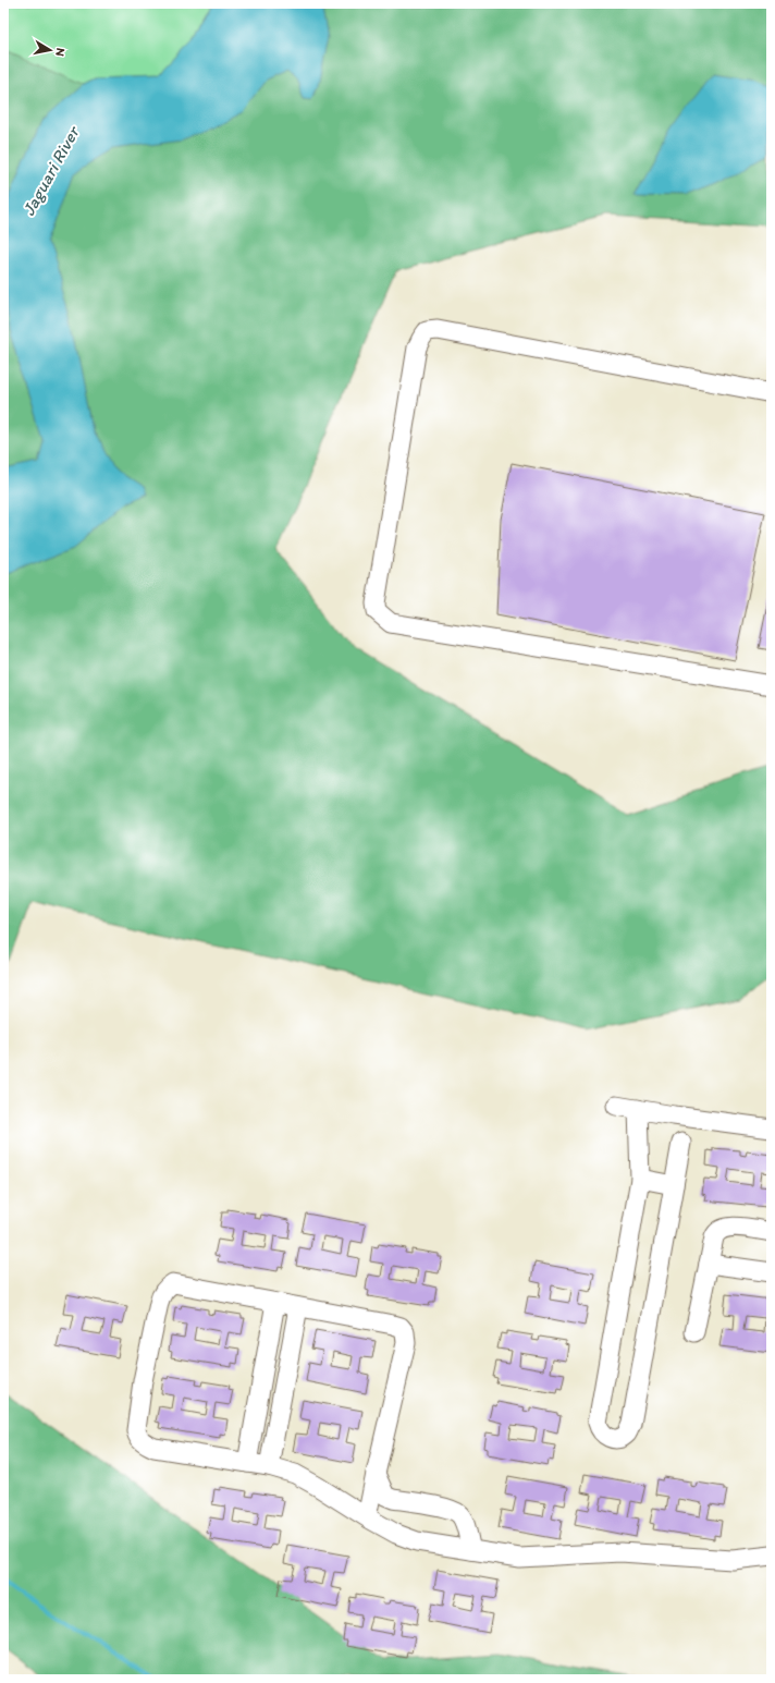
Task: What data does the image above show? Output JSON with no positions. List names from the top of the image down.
{
  "water": ["Jaguari River"],
  "north": "right"
}
